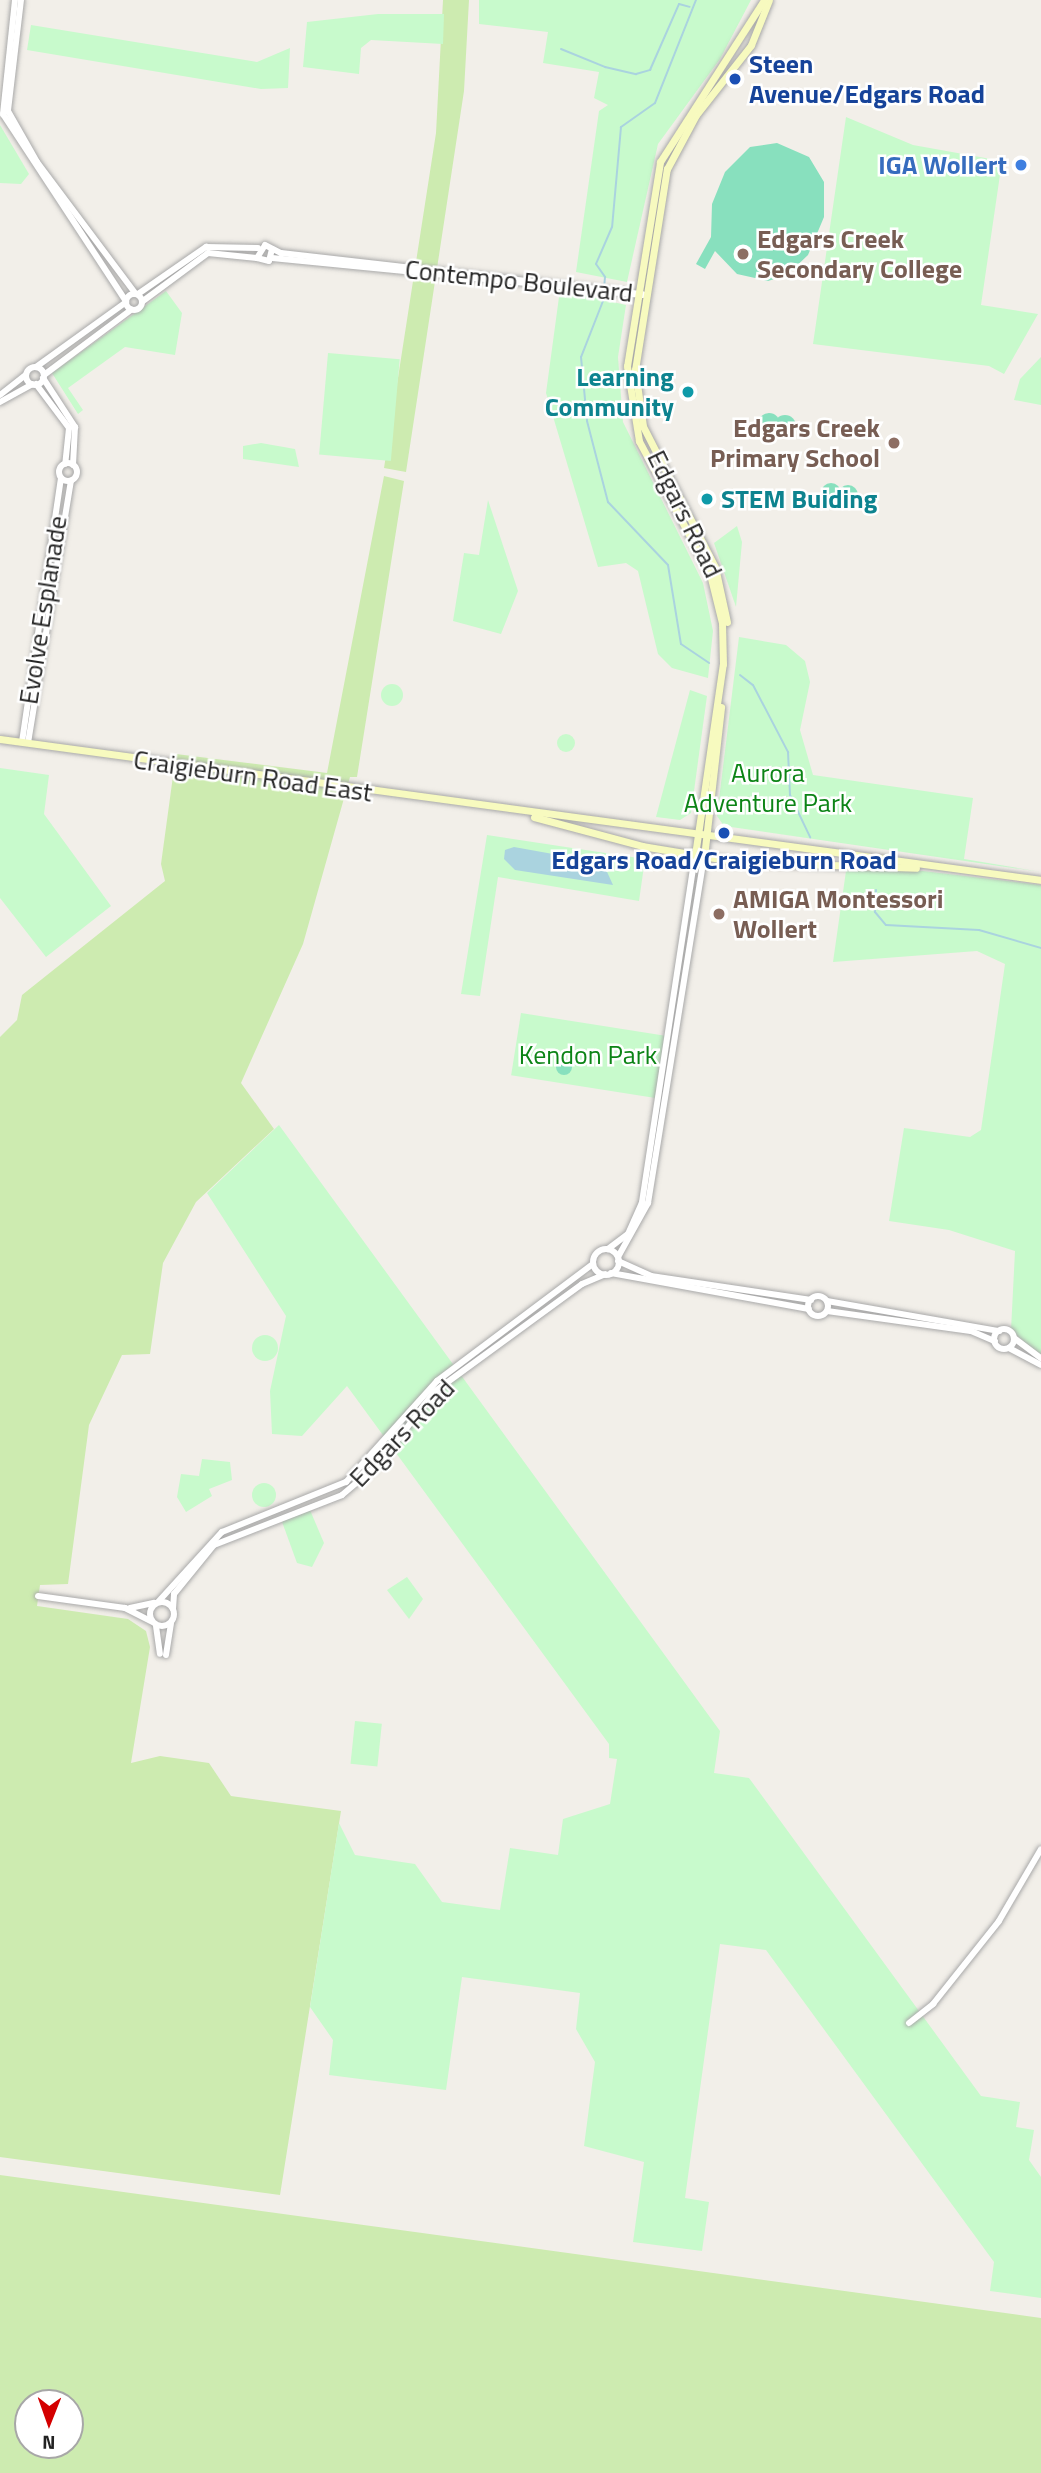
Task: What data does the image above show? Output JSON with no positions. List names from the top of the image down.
{
  "streets": {
    "main road": ["Edgars Road", "Craigieburn Road East"],
    "street": ["Contempo Boulevard", "Evolve Esplanade"]
  },
  "crossings": [
    ["Contempo Boulevard", "Edgars Road"],
    ["Edgars Road", "Craigieburn Road East"],
    ["Evolve Esplanade", "Craigieburn Road East"]
  ],
  "parks": ["Aurora Adventure Park", "Kendon Park"],
  "places": [
    "Steen Avenue/Edgars Road",
    "IGA Wollert",
    "Edgars Creek Secondary College",
    "Learning Community",
    "Edgars Creek Primary School",
    "STEM Buiding",
    "Edgars Road/Craigieburn Road",
    "AMIGA Montessori Wollert"
  ],
  "north": "bottom"
}
